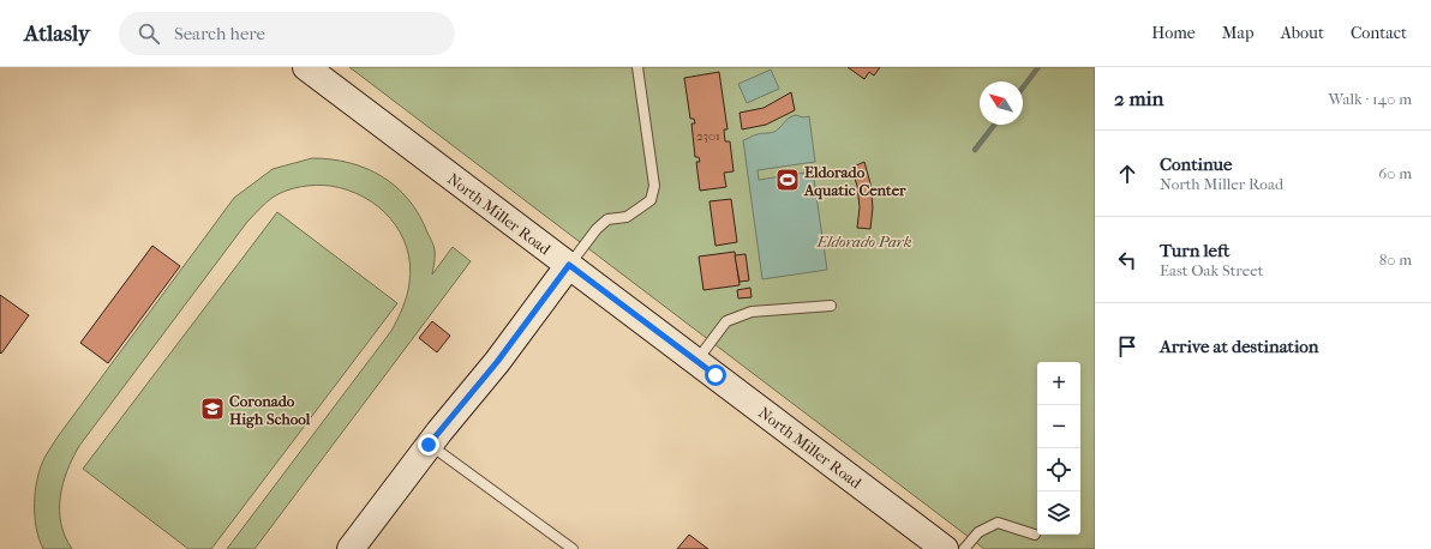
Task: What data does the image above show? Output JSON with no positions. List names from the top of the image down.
{
  "streets": {
    "street": ["North Miller Road"]
  },
  "parks": ["Eldorado Park"],
  "places": {
    "sports": ["Eldorado Aquatic Center"],
    "school or university": ["Coronado High School"]
  },
  "house_numbers": ["2301"],
  "north": "top left",
  "page": {
    "header": "Atlasly",
    "search": "Search here",
    "nav": [
      "Home",
      "Map",
      "About",
      "Contact"
    ],
    "heading": ["2 min", "Walk · 140 m"],
    "list": [
      ["Continue", "North Miller Road", "60 m"],
      ["Turn left", "East Oak Street", "80 m"],
      "Arrive at destination"
    ],
    "map_buttons": ["+", "−"]
  }
}
